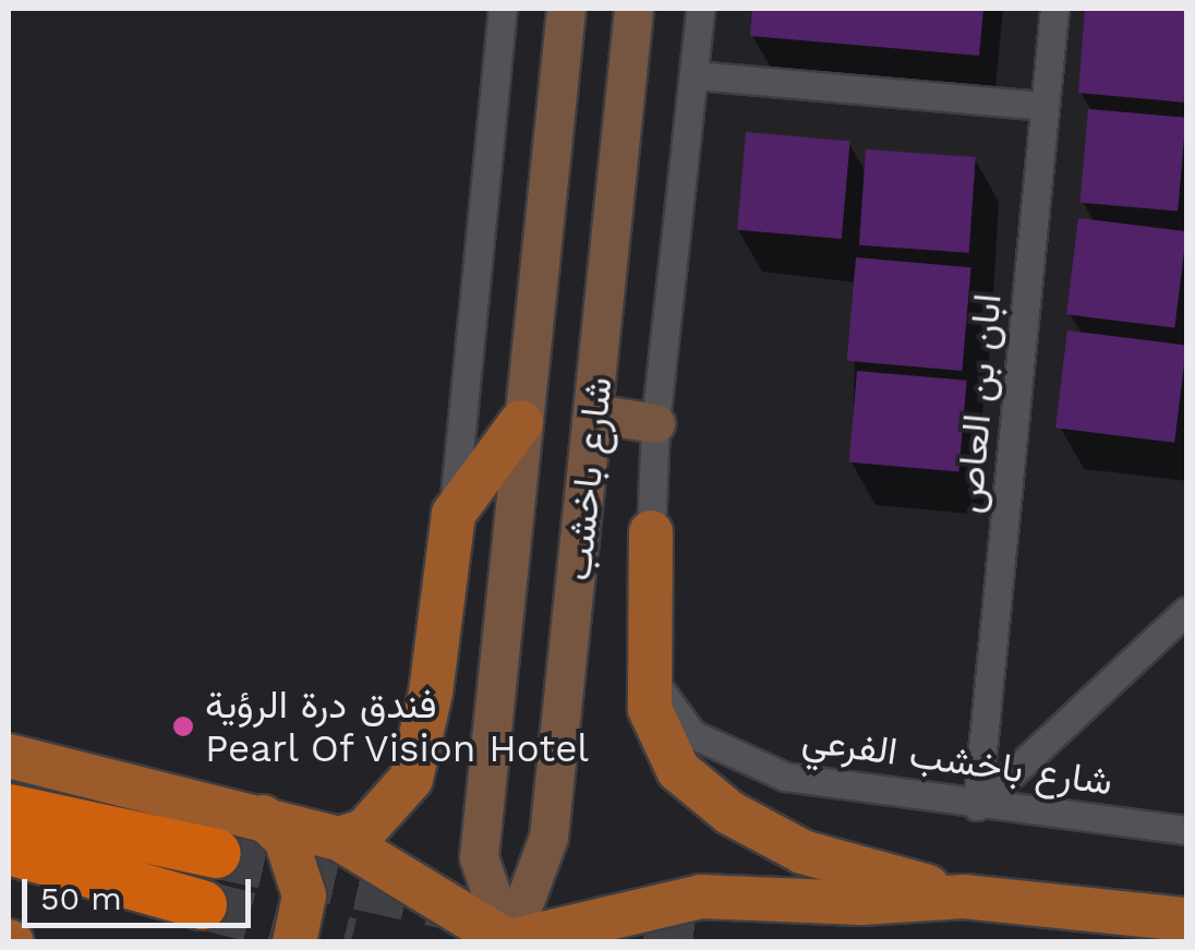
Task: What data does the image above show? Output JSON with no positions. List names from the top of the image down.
{
  "streets": {
    "main road": ["شارع باخشب"],
    "street": ["ابان بن العاص", "شارع باخشب الفرعي"]
  },
  "crossings": [
    ["ابان بن العاص", "شارع باخشب الفرعي"]
  ],
  "places": ["فندق درة الرؤية Pearl Of Vision Hotel"],
  "scale_bar": "50 m"
}
